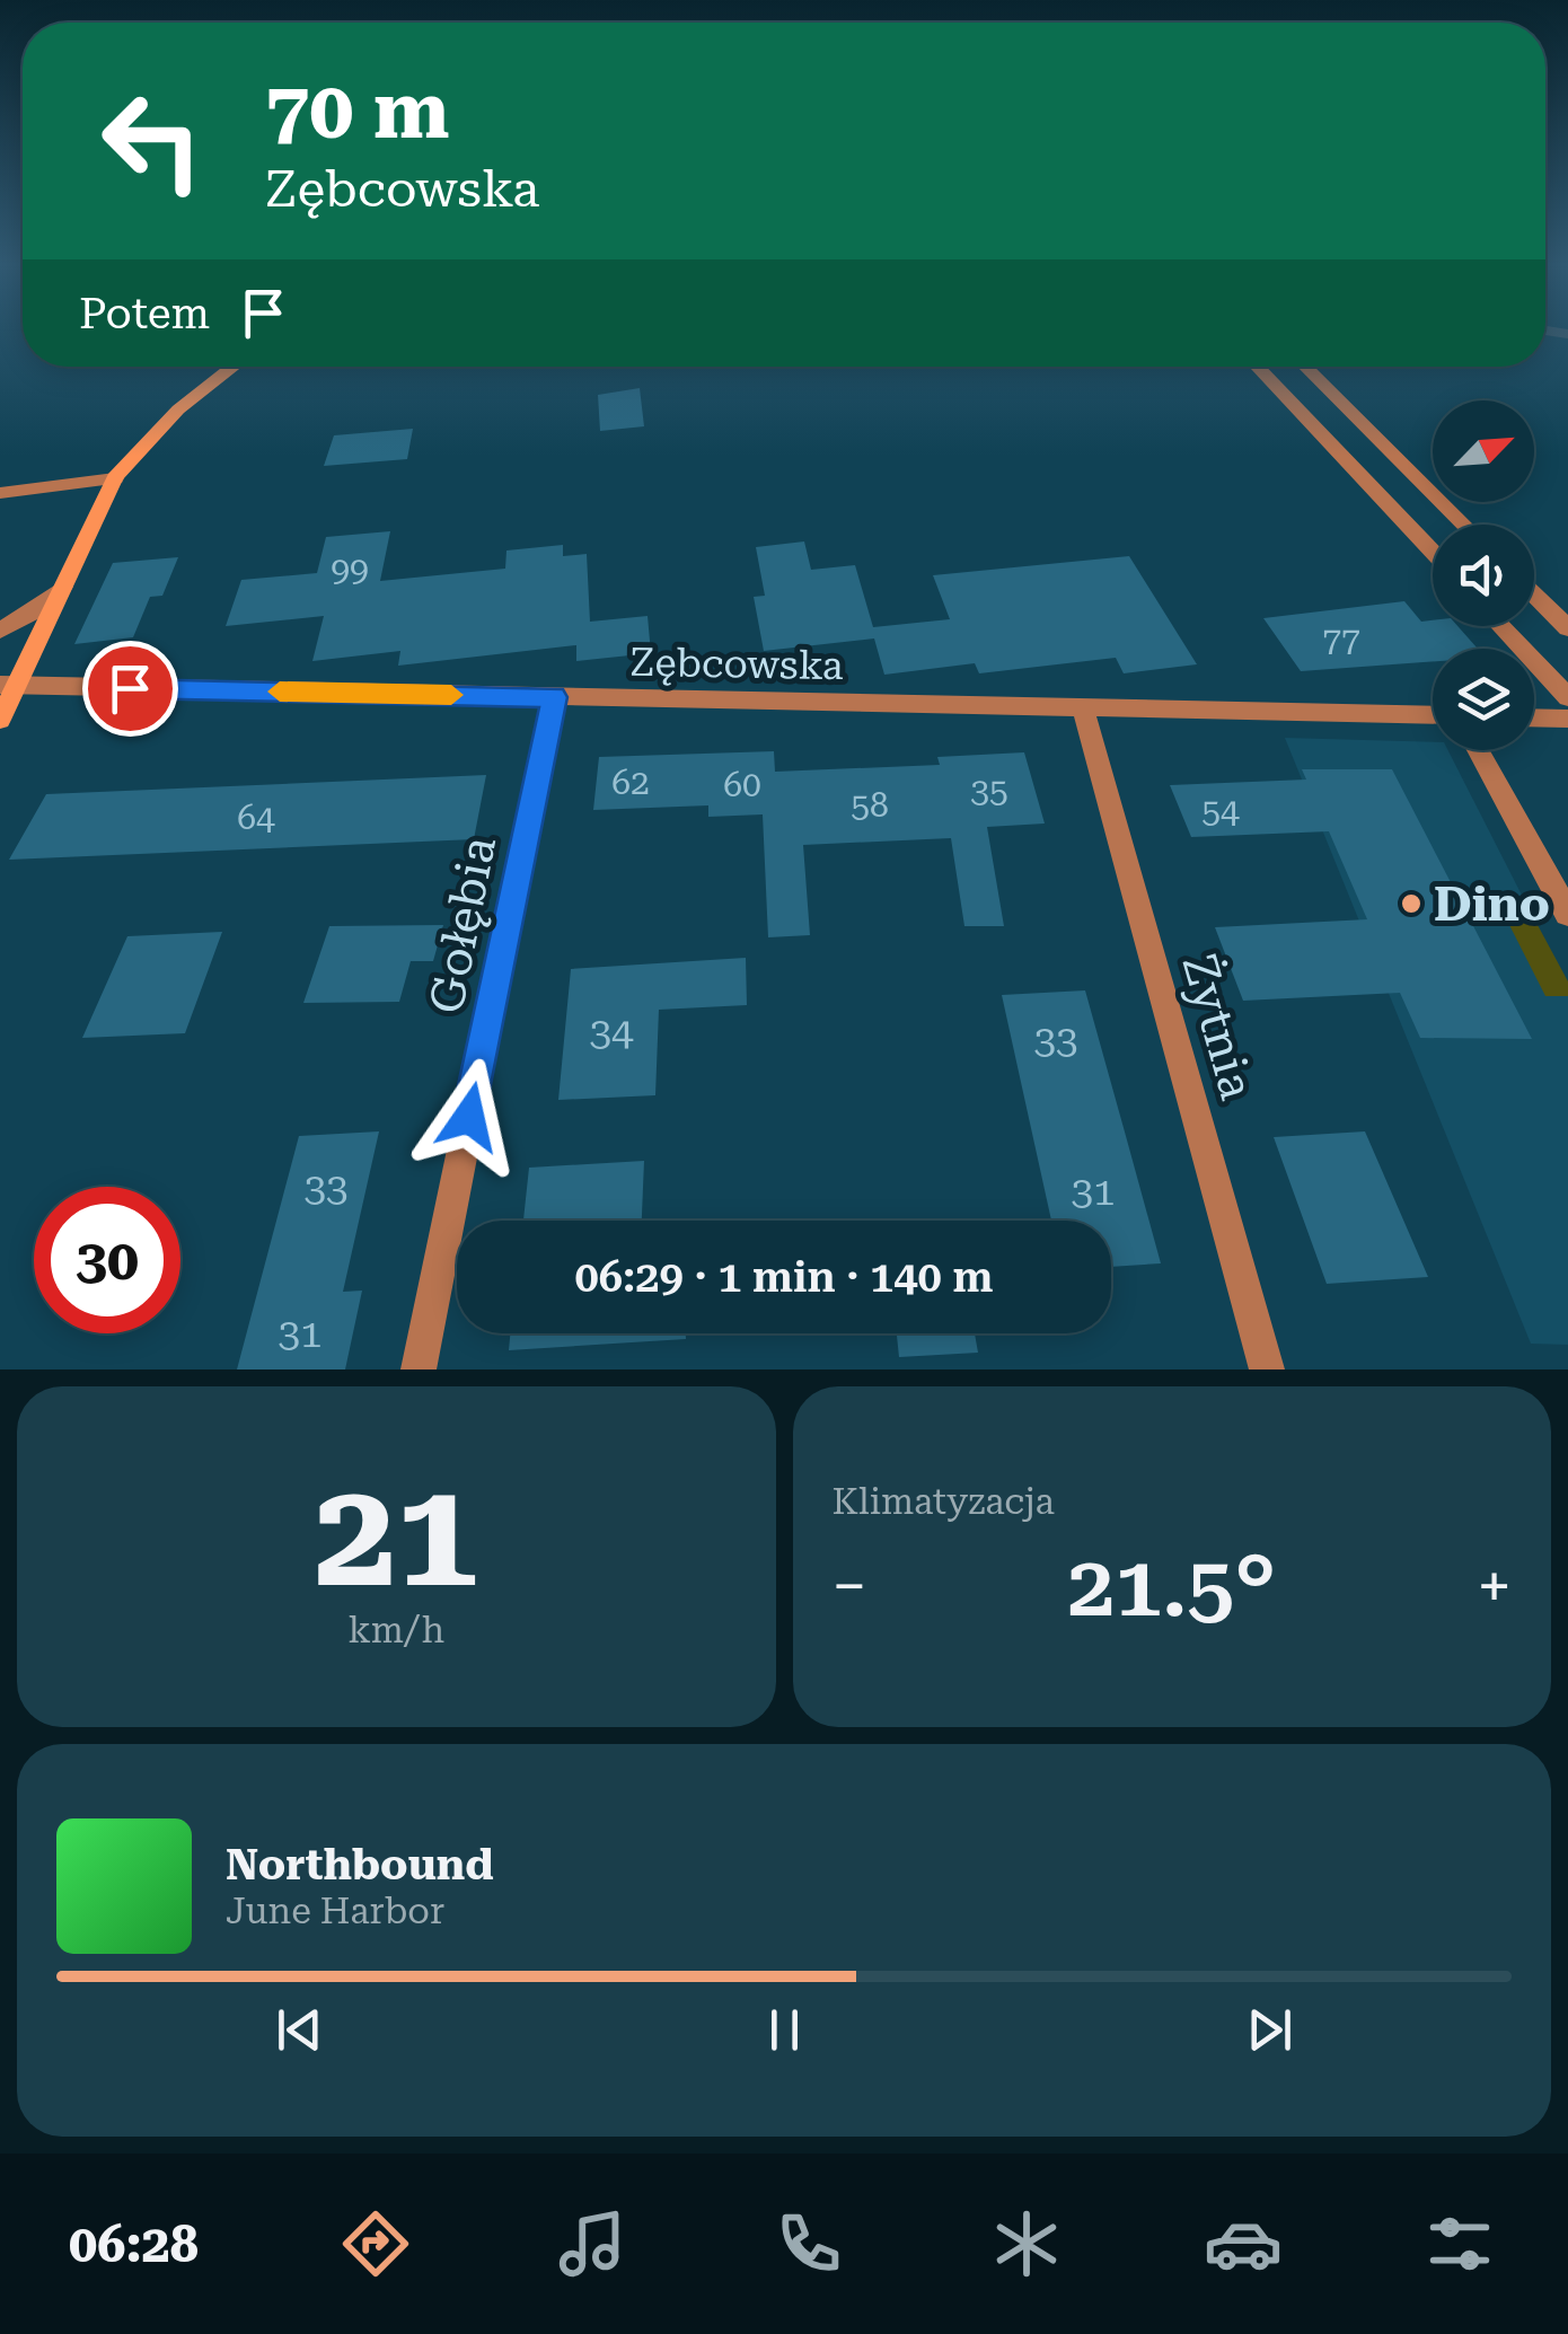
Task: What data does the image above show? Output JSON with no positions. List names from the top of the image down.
{
  "streets": {
    "street": ["Zębcowska", "Gołębia", "Żytnia"]
  },
  "crossings": [
    ["Zębcowska", "Gołębia"],
    ["Zębcowska", "Żytnia"]
  ],
  "places": ["Dino"],
  "house_numbers": [
    "99",
    "77",
    "62",
    "60",
    "35",
    "58",
    "54",
    "64",
    "34",
    "33",
    "33",
    "31",
    "31"
  ],
  "north": "top right",
  "page": {
    "turn": ["70 m", "Zębcowska"],
    "then": "Potem",
    "limit": "30",
    "trip": "06:29 · 1 min · 140 m",
    "tile": [
      ["21", "km/h"],
      "Klimatyzacja"
    ],
    "heat": ["−", "21.5°", "+"],
    "song": ["Northbound", "June Harbor"],
    "tabs": "06:28"
  }
}
